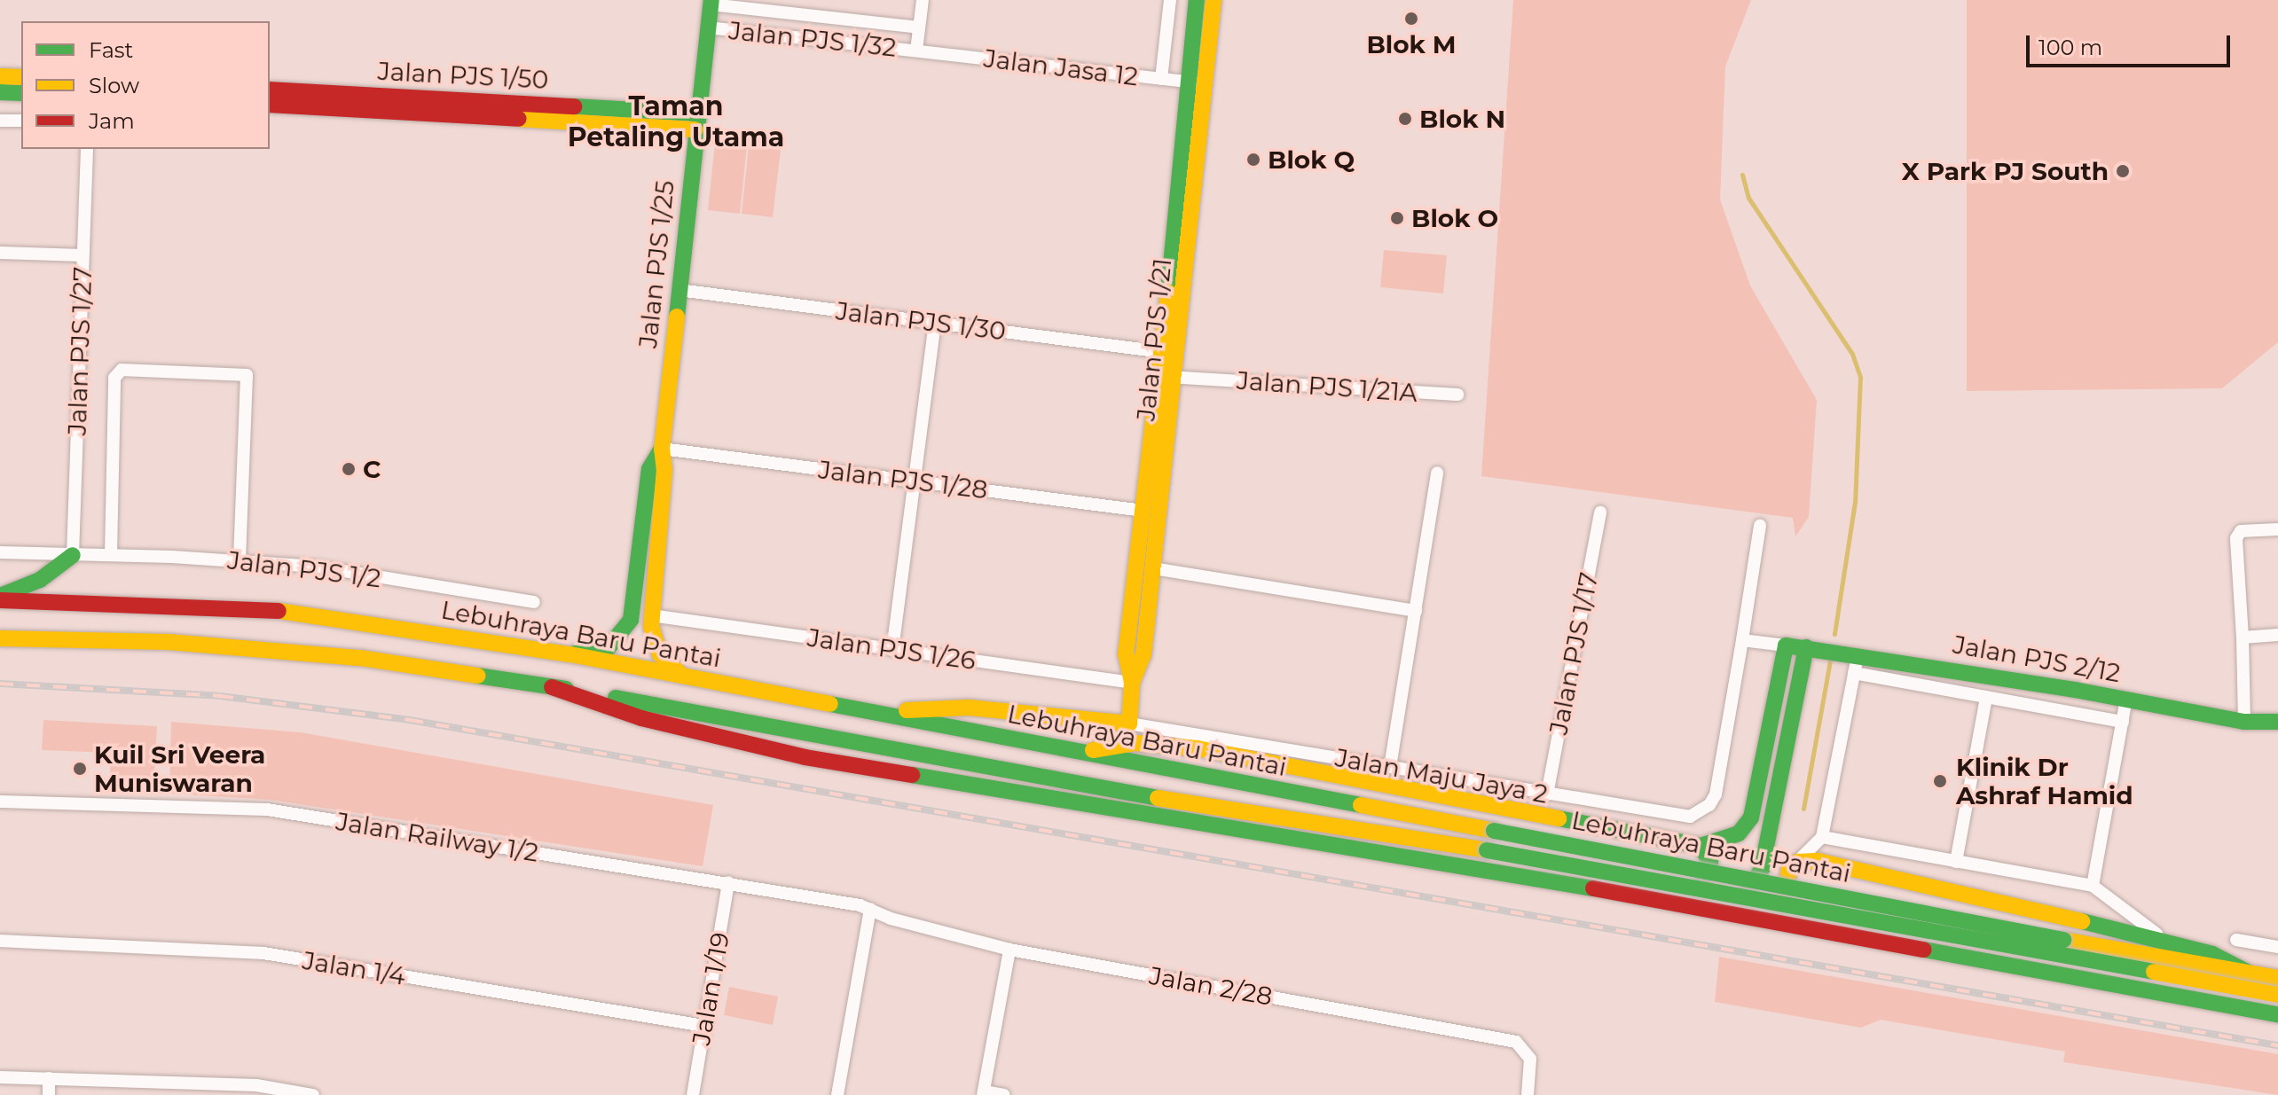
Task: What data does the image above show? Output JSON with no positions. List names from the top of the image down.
{
  "streets": {
    "main road": [
      "Jalan PJS 1/50",
      "Jalan PJS 1/25",
      "Jalan PJS 1/21",
      "Lebuhraya Baru Pantai",
      "Jalan PJS 2/12"
    ],
    "street": [
      "Jalan PJS 1/32",
      "Jalan Jasa 12",
      "Jalan PJS 1/30",
      "Jalan PJS 1/27",
      "Jalan PJS 1/21A",
      "Jalan PJS 1/28",
      "Jalan PJS 1/2",
      "Jalan PJS 1/26",
      "Jalan PJS 1/17",
      "Jalan Maju Jaya 2",
      "Jalan Railway 1/2",
      "Jalan 1/4",
      "Jalan 2/28",
      "Jalan 1/19"
    ]
  },
  "crossings": [
    ["Jalan PJS 1/32", "Jalan Jasa 12"],
    ["Jalan PJS 1/32", "Jalan PJS 1/25"],
    ["Jalan Jasa 12", "Jalan PJS 1/21"],
    ["Jalan PJS 1/50", "Jalan PJS 1/25"],
    ["Jalan PJS 1/25", "Jalan PJS 1/30"],
    ["Jalan PJS 1/25", "Jalan PJS 1/28"],
    ["Jalan PJS 1/25", "Lebuhraya Baru Pantai"],
    ["Jalan PJS 1/25", "Jalan PJS 1/26"],
    ["Jalan PJS 1/30", "Jalan PJS 1/21"],
    ["Jalan PJS 1/21", "Jalan PJS 1/21A"],
    ["Jalan PJS 1/21", "Jalan PJS 1/28"],
    ["Jalan PJS 1/21", "Jalan PJS 1/26"],
    ["Jalan PJS 1/21", "Jalan Maju Jaya 2"],
    ["Jalan PJS 1/27", "Jalan PJS 1/2"],
    ["Jalan PJS 1/17", "Jalan Maju Jaya 2"],
    ["Jalan Railway 1/2", "Jalan 2/28"],
    ["Jalan Railway 1/2", "Jalan 1/19"],
    ["Jalan 1/4", "Jalan 1/19"]
  ],
  "districts": ["Taman Petaling Utama"],
  "places": [
    "Blok M",
    "Blok N",
    "Blok Q",
    "X Park PJ South",
    "Blok O",
    "C",
    "Kuil Sri Veera Muniswaran",
    "Klinik Dr Ashraf Hamid"
  ],
  "legend": ["Fast", "Slow", "Jam"],
  "scale_bar": "100 m"
}
